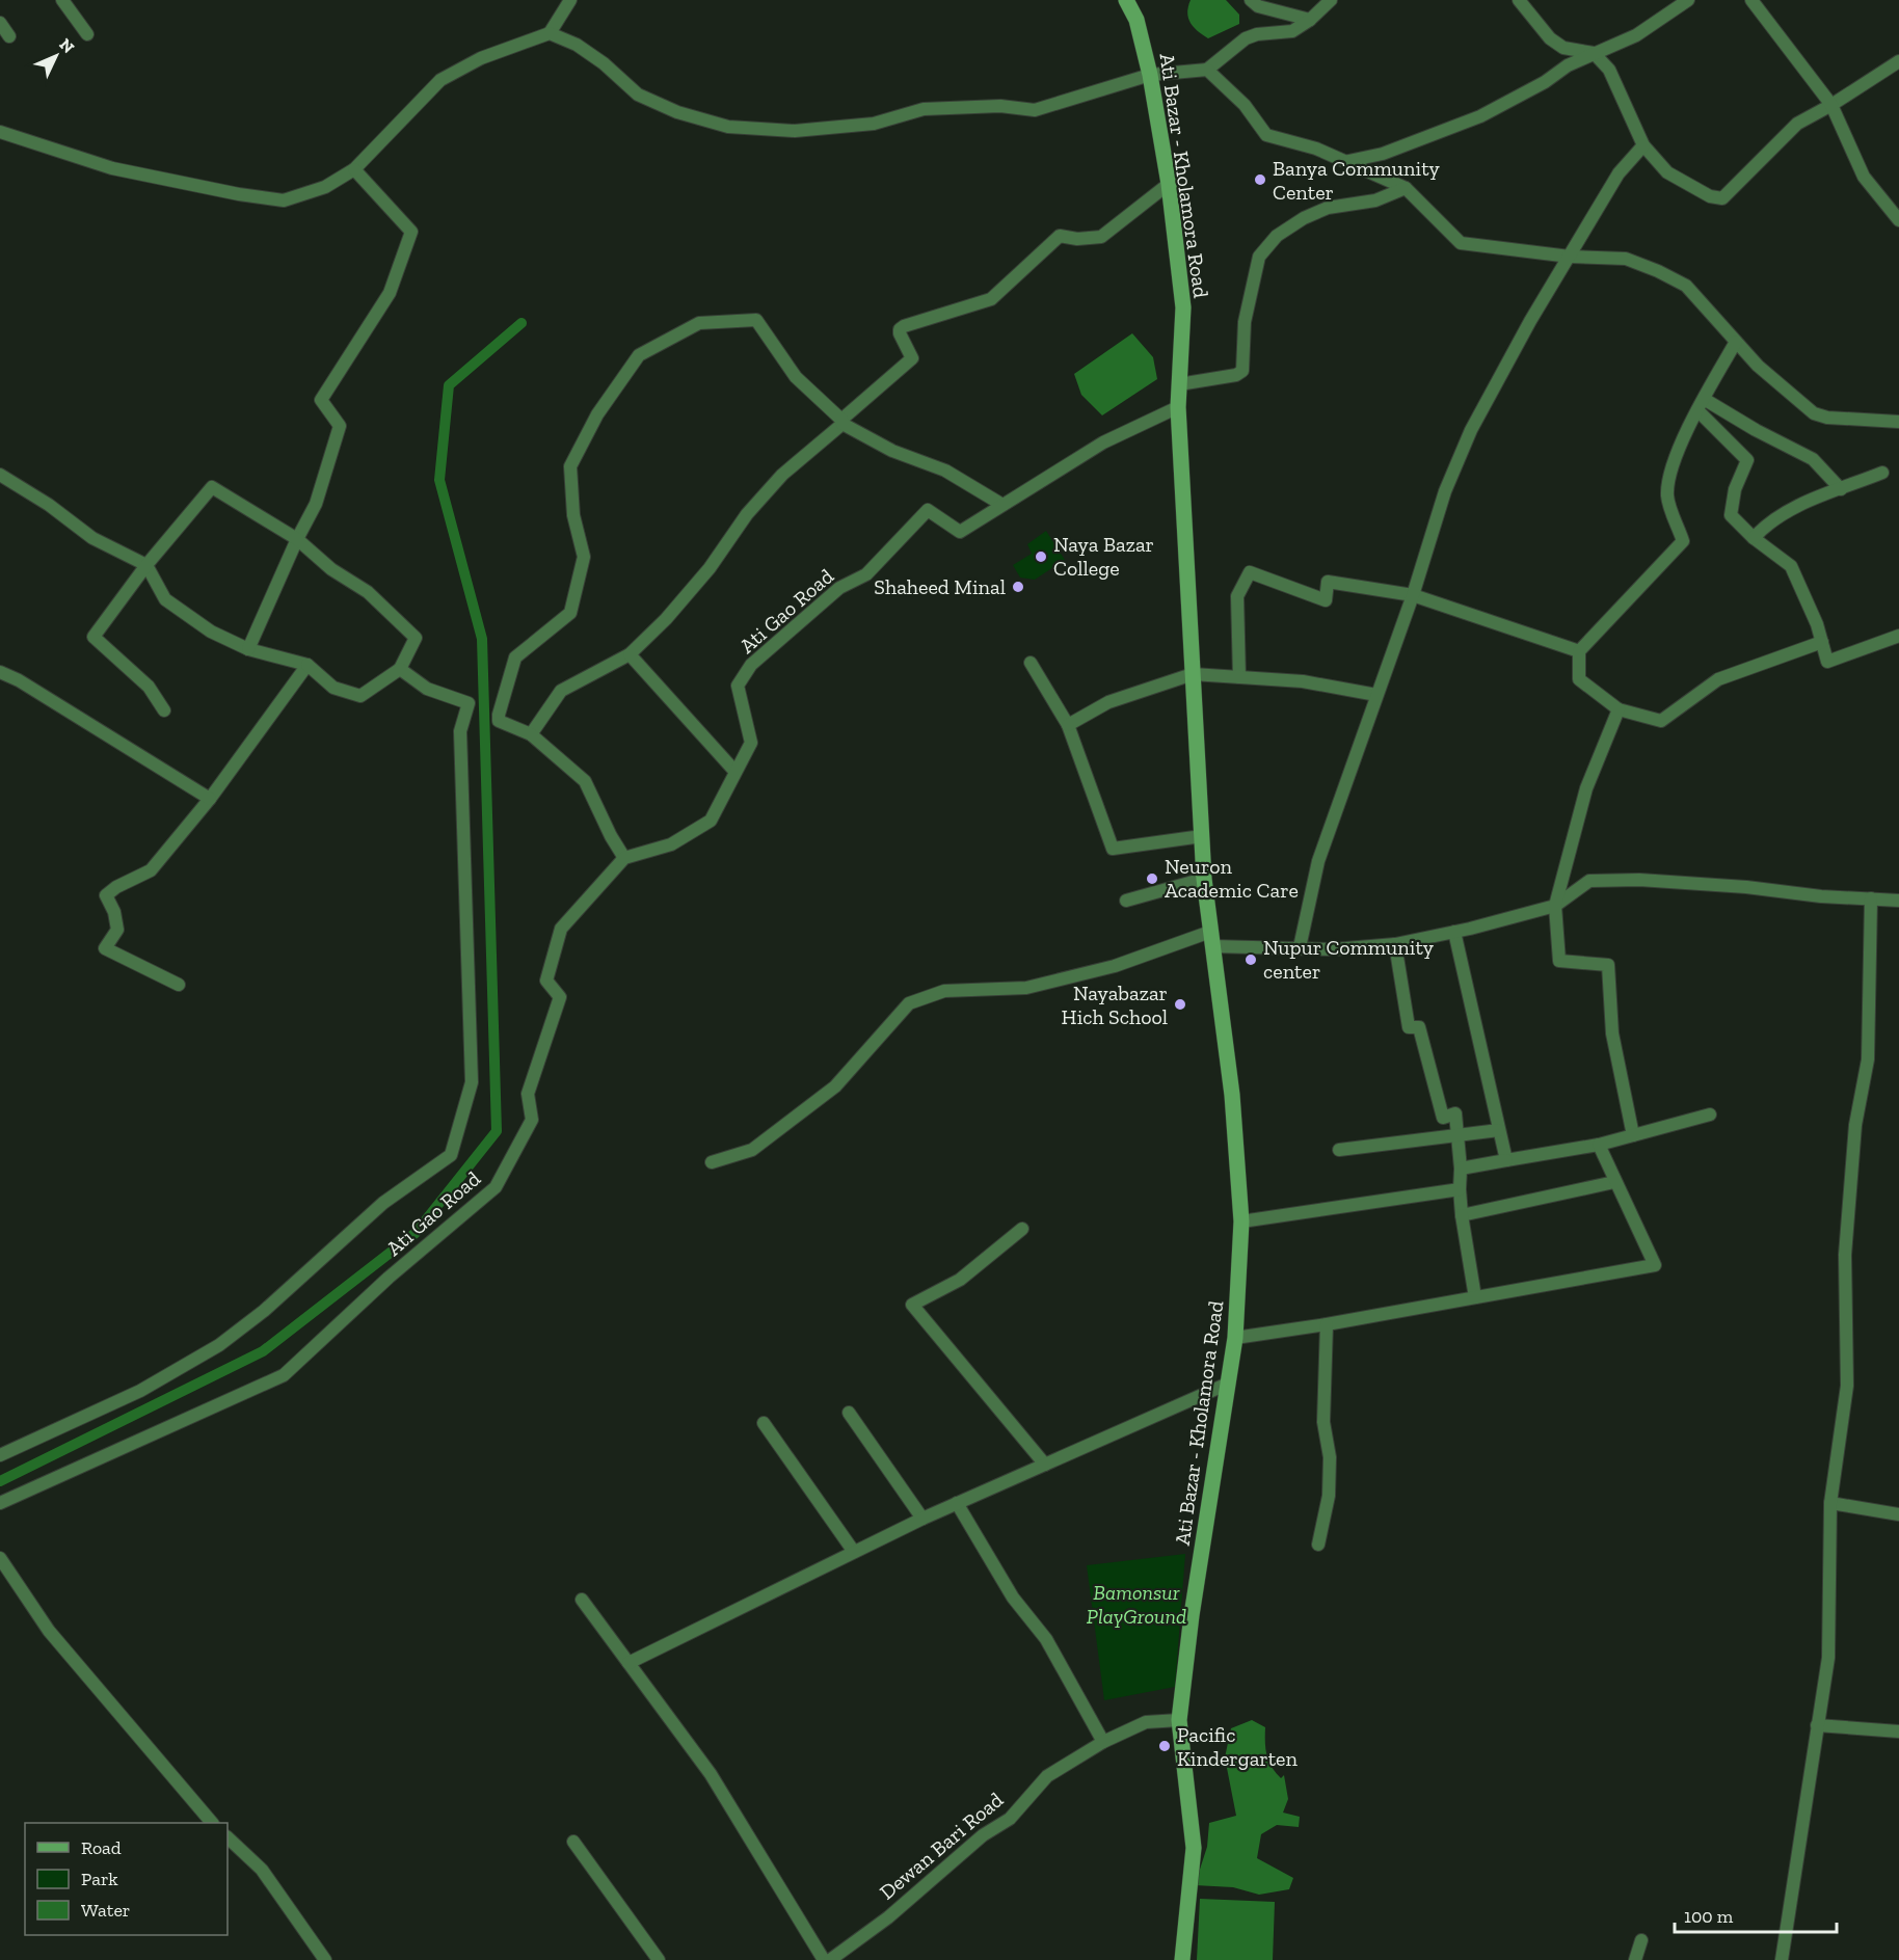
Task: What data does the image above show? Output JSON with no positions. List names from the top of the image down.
{
  "streets": {
    "main road": ["Ati Bazar - Kholamora Road"],
    "street": ["Ati Gao Road", "Dewan Bari Road"]
  },
  "crossings": [
    ["Ati Bazar - Kholamora Road", "Dewan Bari Road"]
  ],
  "parks": ["Bamonsur PlayGround"],
  "places": [
    "Banya Community Center",
    "Naya Bazar College",
    "Shaheed Minal",
    "Neuron Academic Care",
    "Nupur Community center",
    "Nayabazar Hich School",
    "Pacific Kindergarten"
  ],
  "legend": ["Road", "Park", "Water"],
  "scale_bar": "100 m",
  "north": "top right"
}
